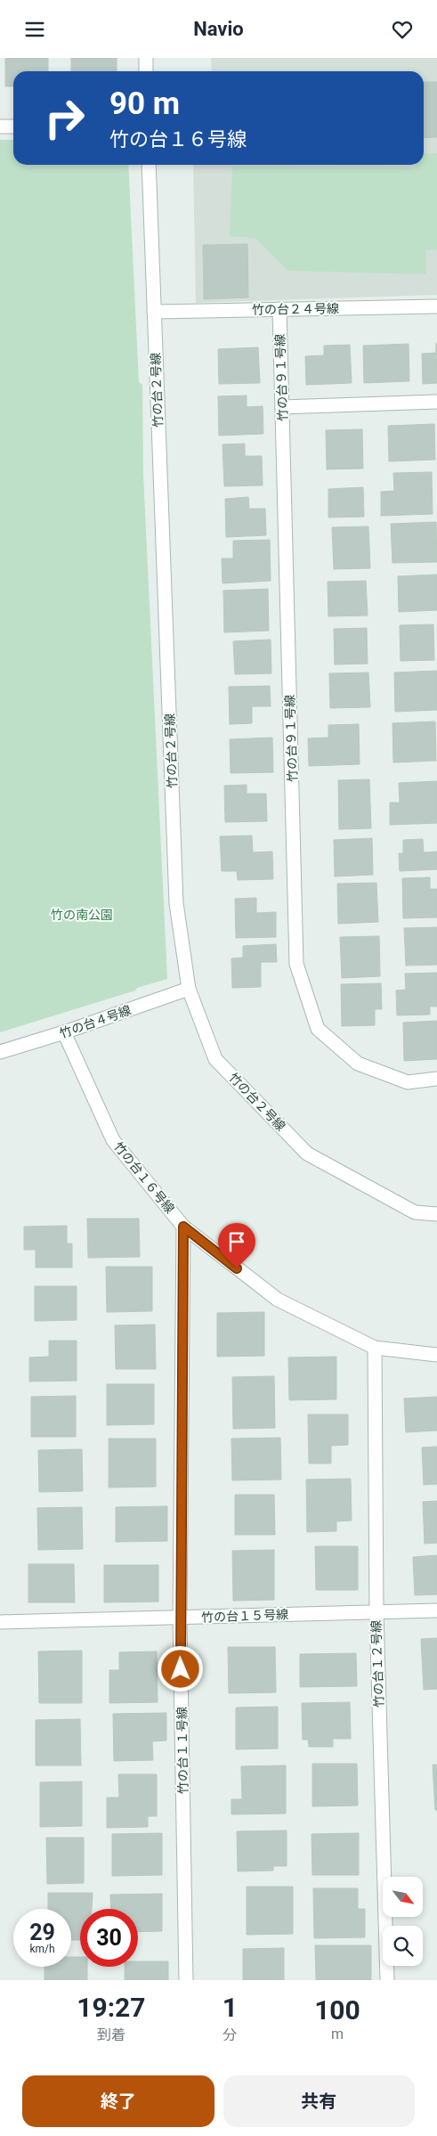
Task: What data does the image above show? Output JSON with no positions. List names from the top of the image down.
{
  "streets": {
    "street": [
      "竹の台２４号線",
      "竹の台９１号線",
      "竹の台２号線",
      "竹の台４号線",
      "竹の台１６号線",
      "竹の台１５号線",
      "竹の台１２号線",
      "竹の台１１号線"
    ]
  },
  "crossings": [
    ["竹の台２４号線", "竹の台９１号線"],
    ["竹の台２４号線", "竹の台２号線"],
    ["竹の台２号線", "竹の台４号線"],
    ["竹の台４号線", "竹の台１６号線"],
    ["竹の台１６号線", "竹の台１２号線"],
    ["竹の台１６号線", "竹の台１１号線"],
    ["竹の台１５号線", "竹の台１２号線"],
    ["竹の台１５号線", "竹の台１１号線"]
  ],
  "parks": ["竹の南公園"],
  "north": "bottom right",
  "page": {
    "header": "Navio",
    "turn": ["90 m", "竹の台１６号線"],
    "speed": "29 km/h",
    "limit": "30",
    "eta": [
      "19:27",
      "到着",
      "1",
      "分",
      "100",
      "m"
    ],
    "buttons": ["終了", "共有"]
  }
}
